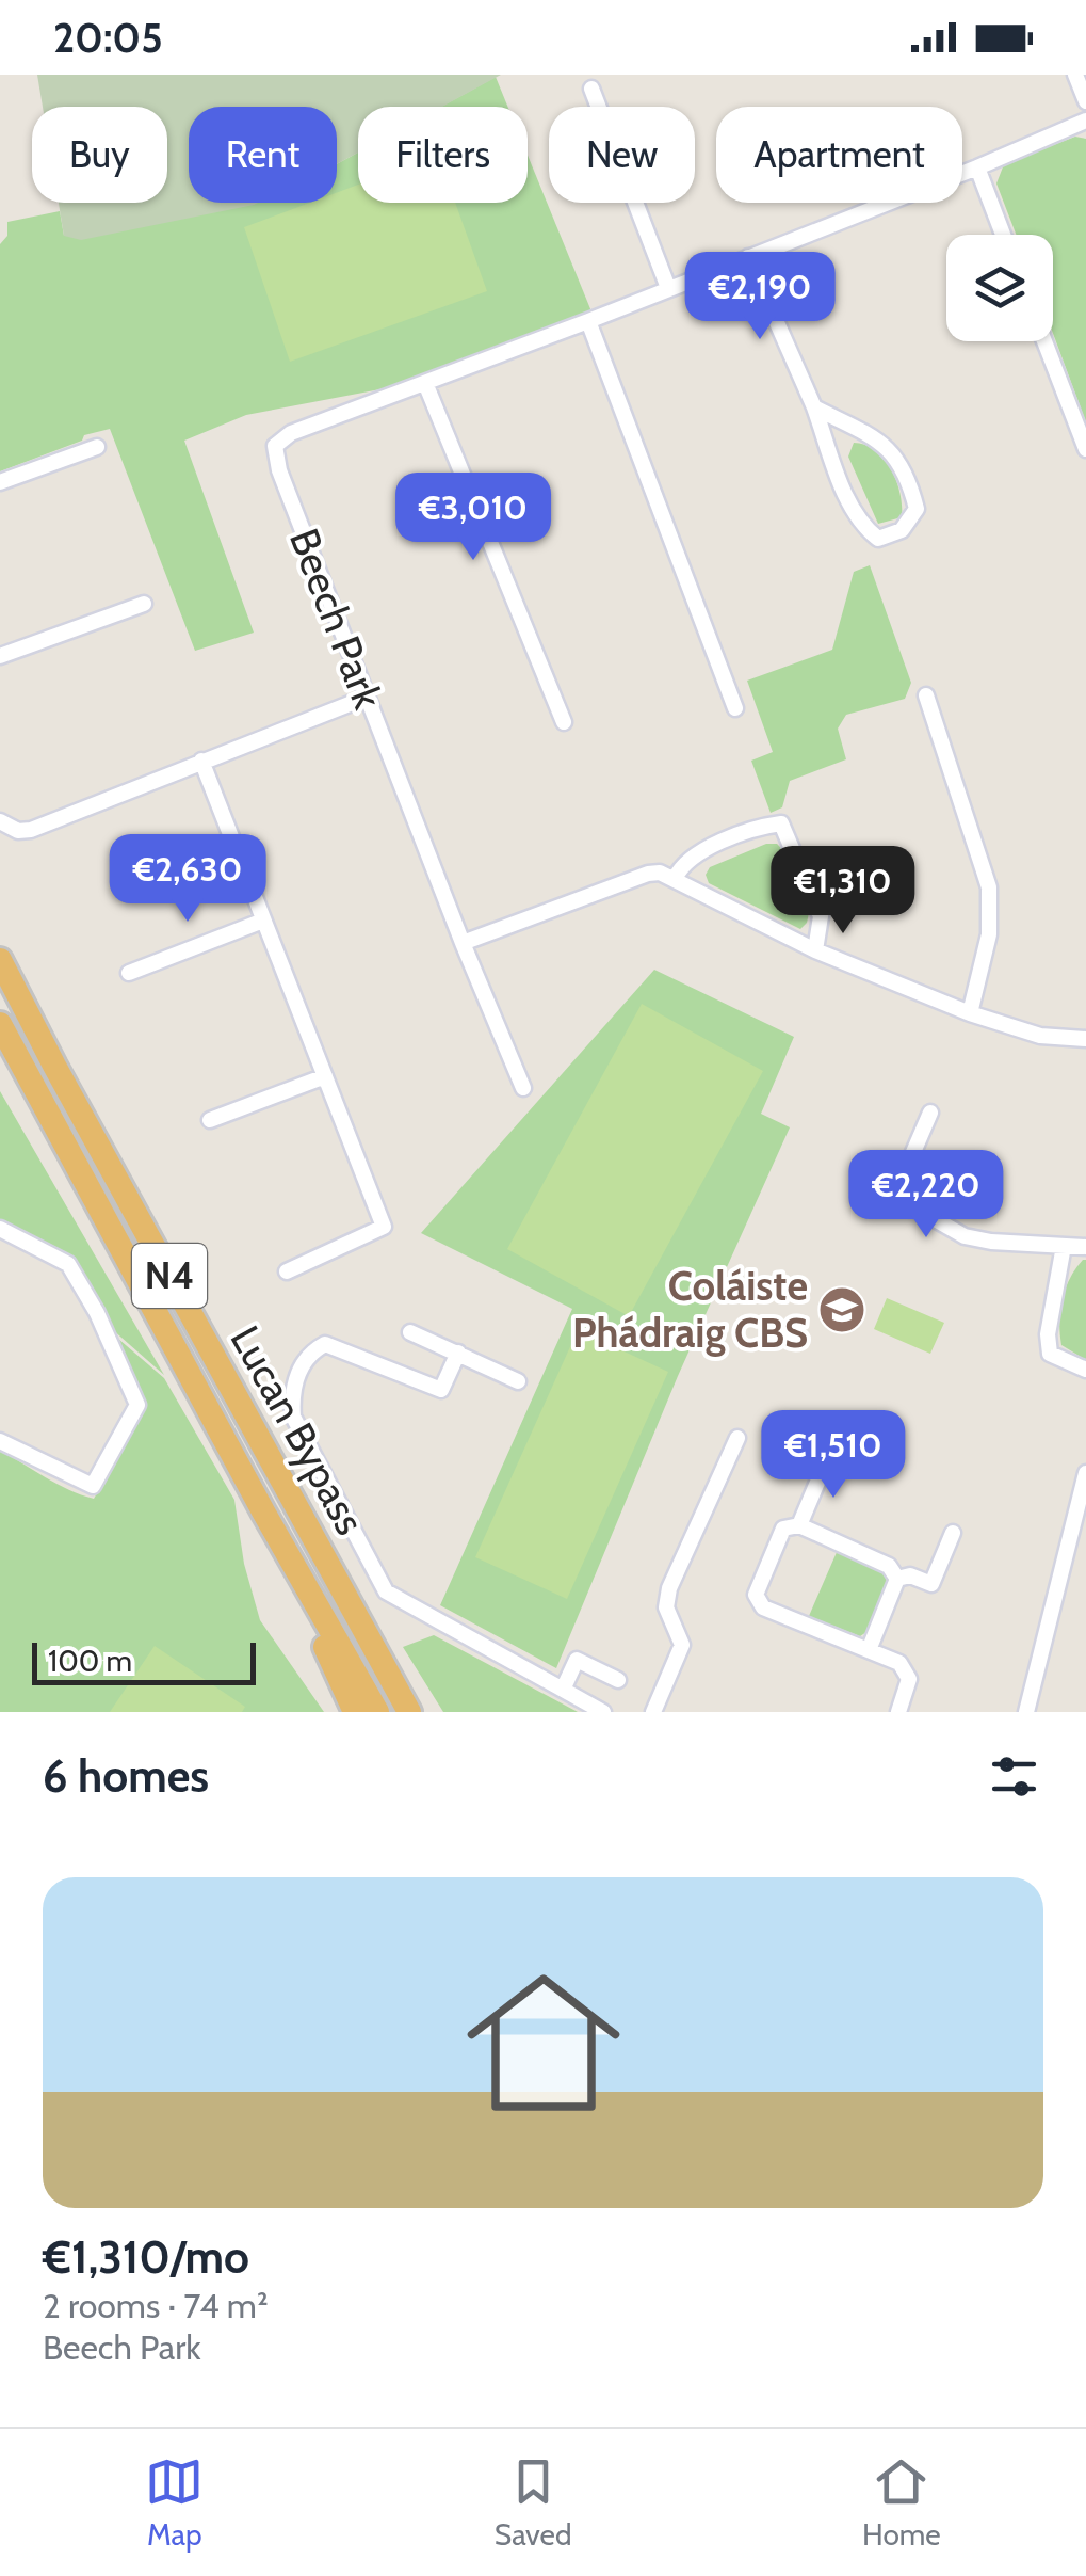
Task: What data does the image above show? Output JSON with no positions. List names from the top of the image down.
{
  "streets": {
    "highway": ["N4", "Lucan Bypass"],
    "street": ["Beech Park"]
  },
  "places": {
    "school or university": ["Coláiste Phádraig CBS"]
  },
  "scale_bar": "100 m",
  "page": {
    "status": "20:05",
    "chip": [
      "Buy",
      "Rent",
      "Filters",
      "New",
      "Apartment"
    ],
    "price": [
      "€2,190",
      "€3,010",
      "€2,630",
      "€1,310",
      "€2,220",
      "€1,510"
    ],
    "scale": "100 m",
    "heading": "6 homes",
    "list": [
      {
        "name": "€1,310/mo",
        "note": "2 rooms · 74 m² · Beech Park"
      }
    ],
    "tabs": ["Map", "Saved", "Home"]
  }
}
